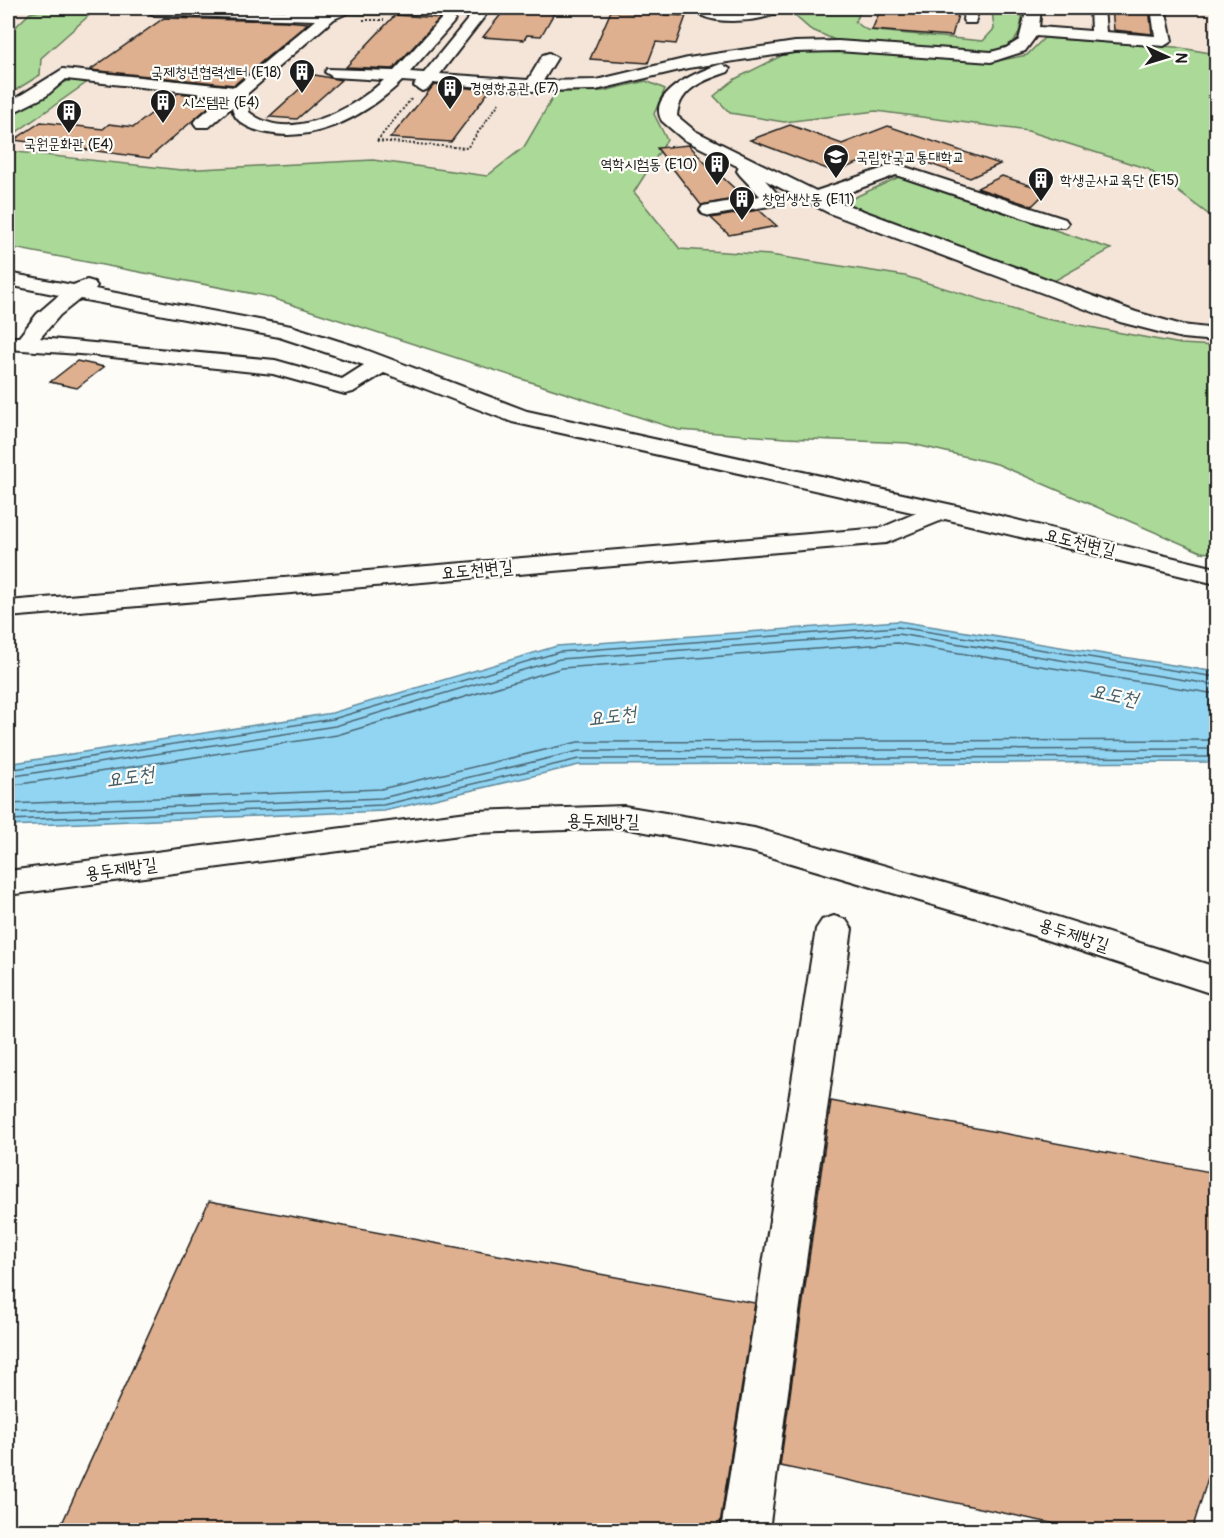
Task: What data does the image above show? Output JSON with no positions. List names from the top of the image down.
{
  "streets": {
    "street": ["요도천변길", "용두제방길"]
  },
  "water": ["요도천"],
  "places": {
    "building": [
      "국제청년협력센터 (E18)",
      "경영항공관 (E7)",
      "시스템관 (E4)",
      "국원문화관 (E4)",
      "역학시험동 (E10)",
      "학생군사교육단 (E15)",
      "창업생산동 (E11)"
    ],
    "school or university": ["국립한국교통대학교"]
  },
  "north": "right"
}
